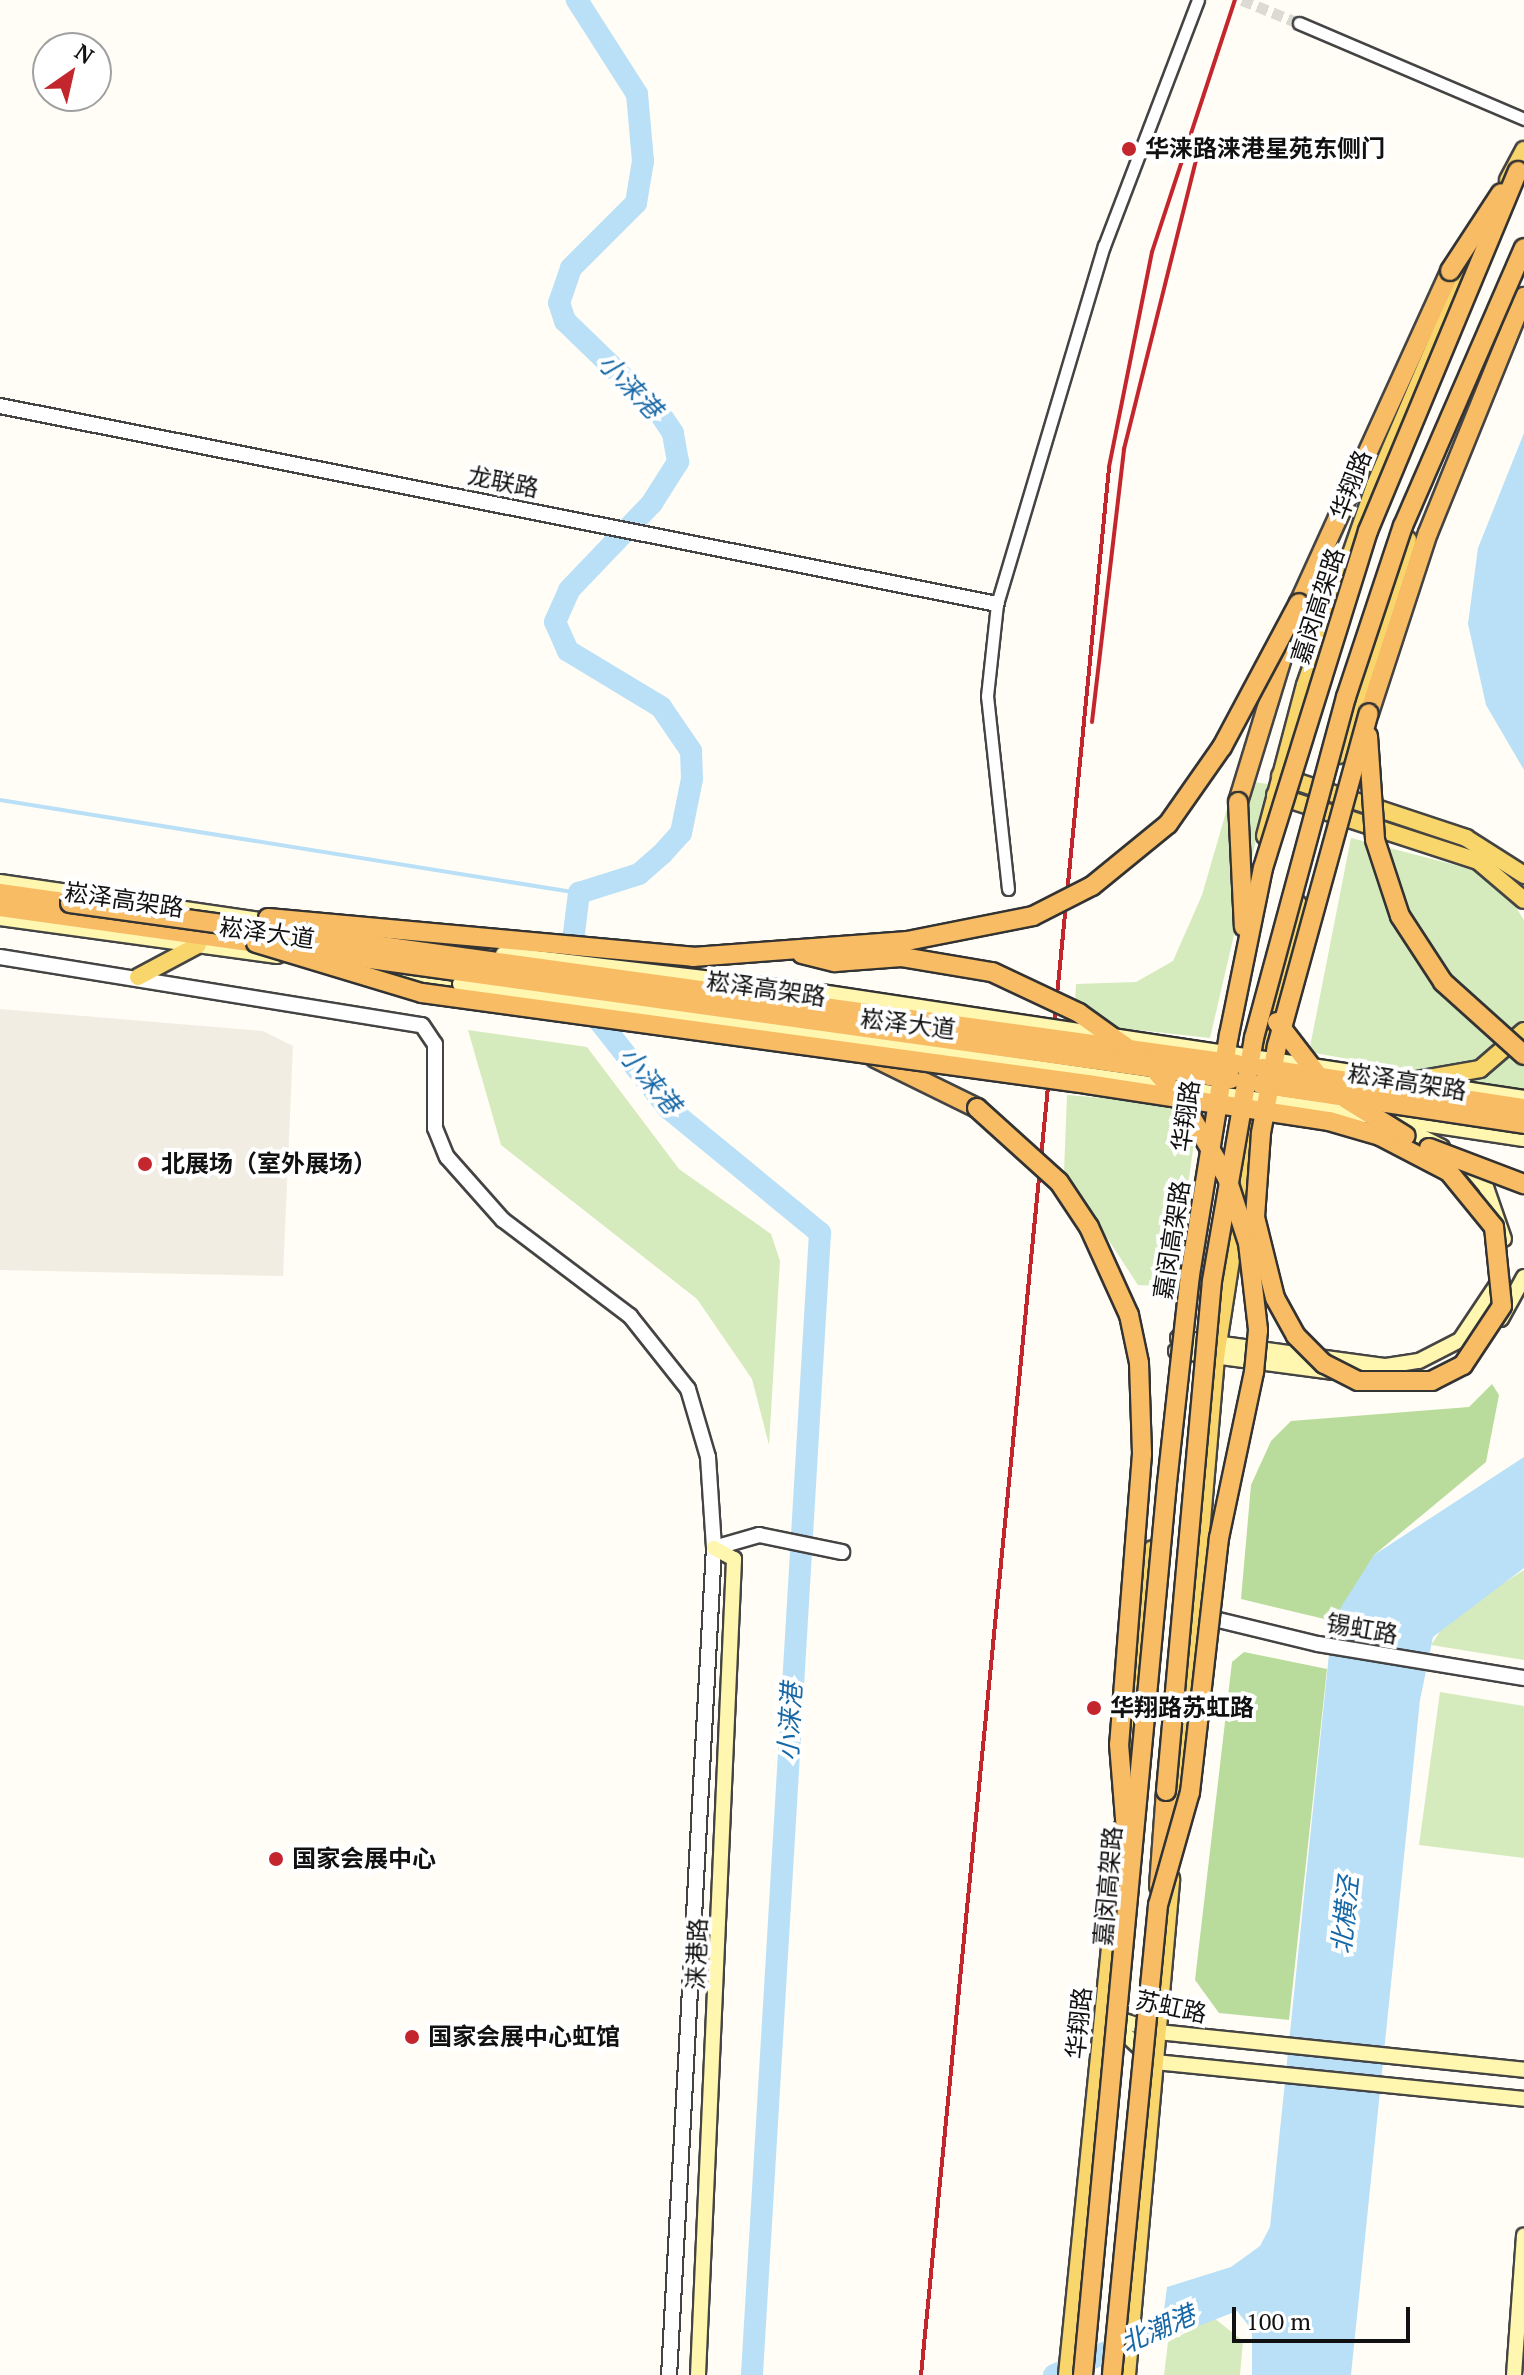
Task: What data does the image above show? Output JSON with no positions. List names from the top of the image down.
{
  "streets": {
    "highway": ["嘉闵高架路", "崧泽高架路"],
    "main road": [
      "华翔路",
      "崧泽大道",
      "涞港路",
      "苏虹路"
    ],
    "street": ["龙联路", "锡虹路"]
  },
  "crossings": [
    ["华翔路", "苏虹路"]
  ],
  "water": ["小涞港", "北横泾", "北潮港"],
  "places": [
    "华涞路涞港星苑东侧门",
    "北展场（室外展场）",
    "华翔路苏虹路",
    "国家会展中心",
    "国家会展中心虹馆"
  ],
  "scale_bar": "100 m",
  "north": "top right"
}
